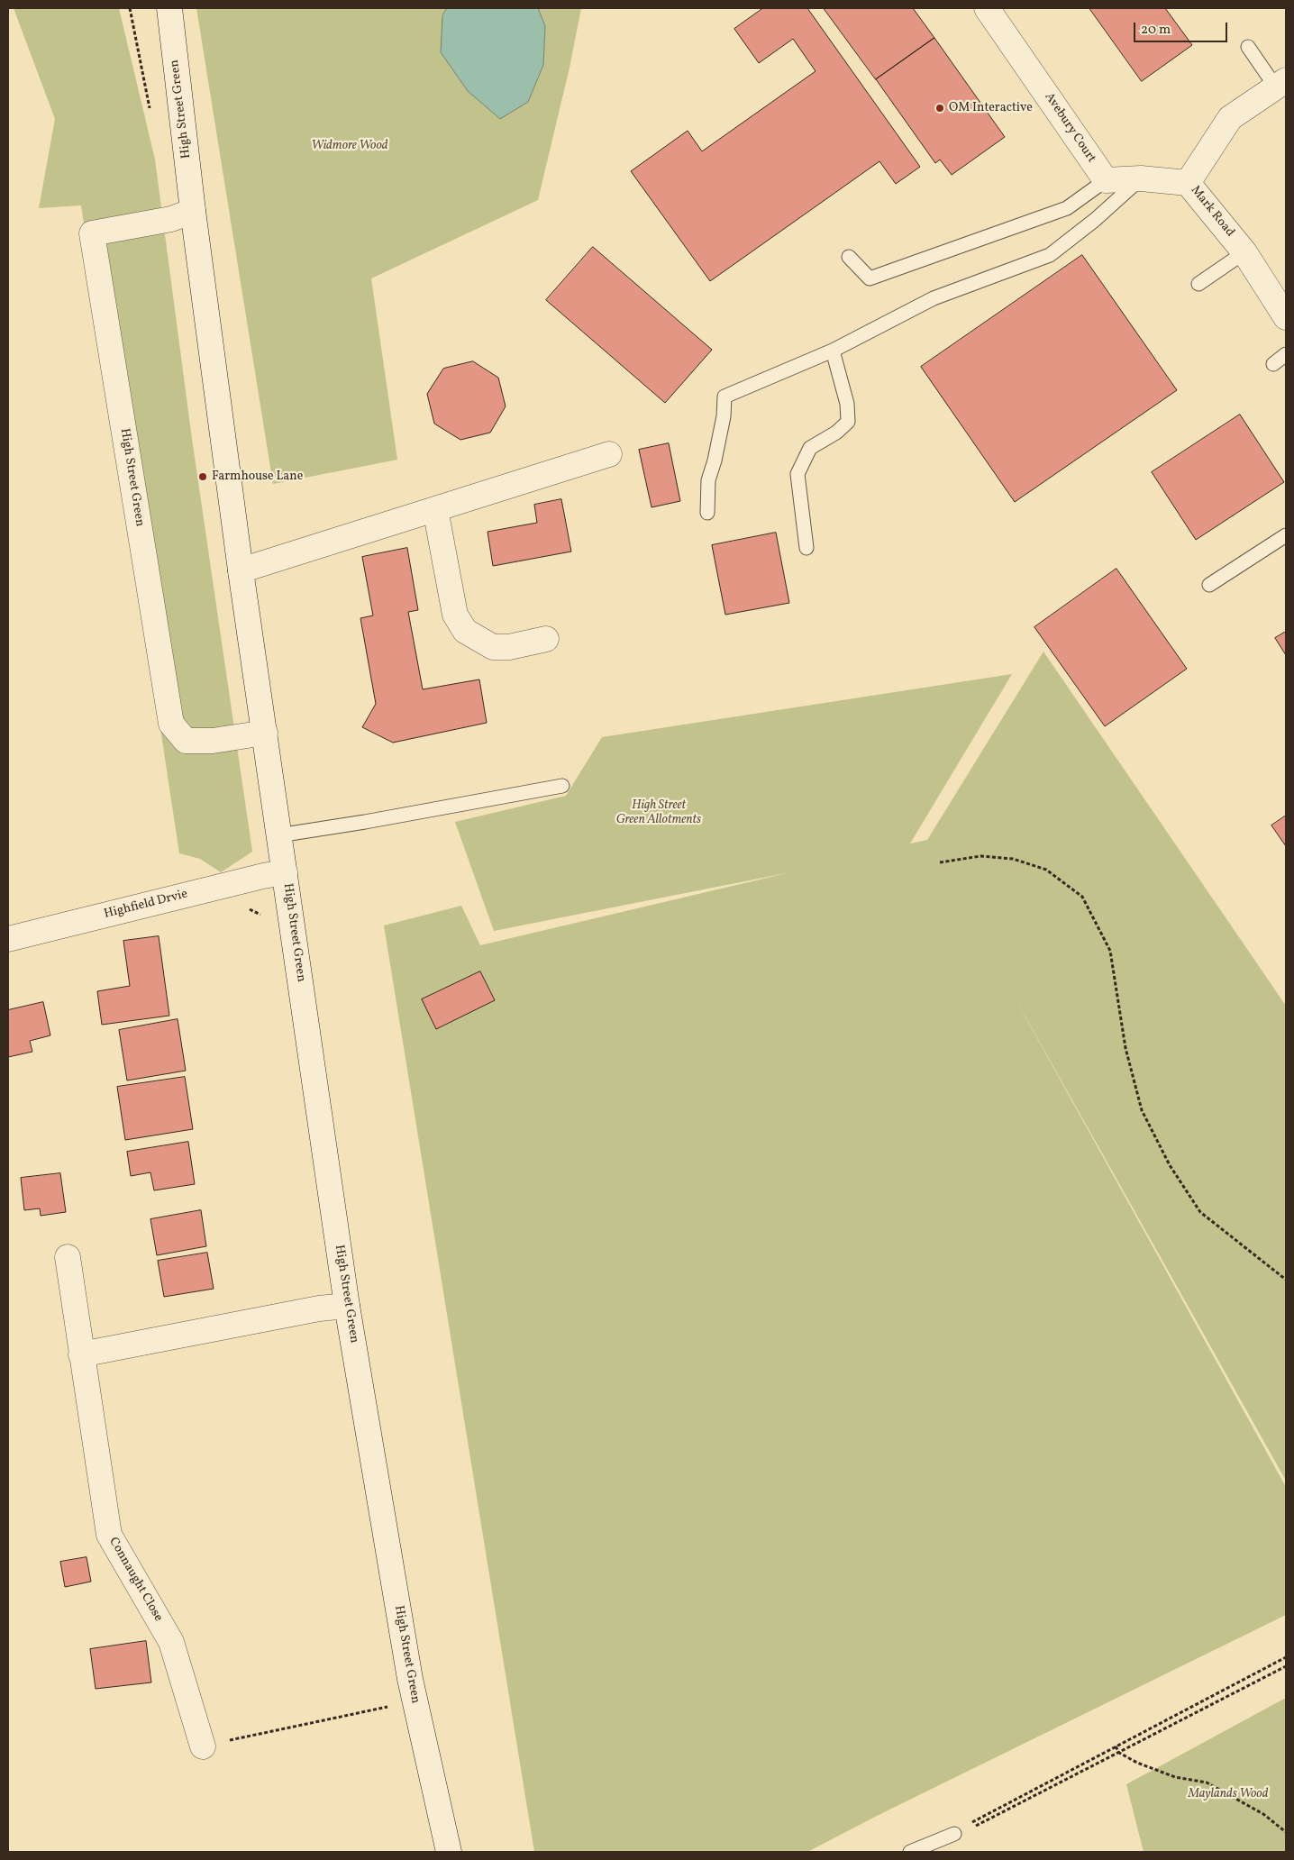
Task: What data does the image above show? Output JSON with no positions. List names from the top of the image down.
{
  "streets": {
    "street": [
      "High Street Green",
      "Avebury Court",
      "Mark Road",
      "Highfield Drvie",
      "Connaught Close"
    ]
  },
  "crossings": [
    ["High Street Green", "Highfield Drvie"]
  ],
  "parks": ["Widmore Wood", "High Street Green Allotments", "Maylands Wood"],
  "places": ["OM Interactive", "Farmhouse Lane"],
  "scale_bar": "20 m"
}
